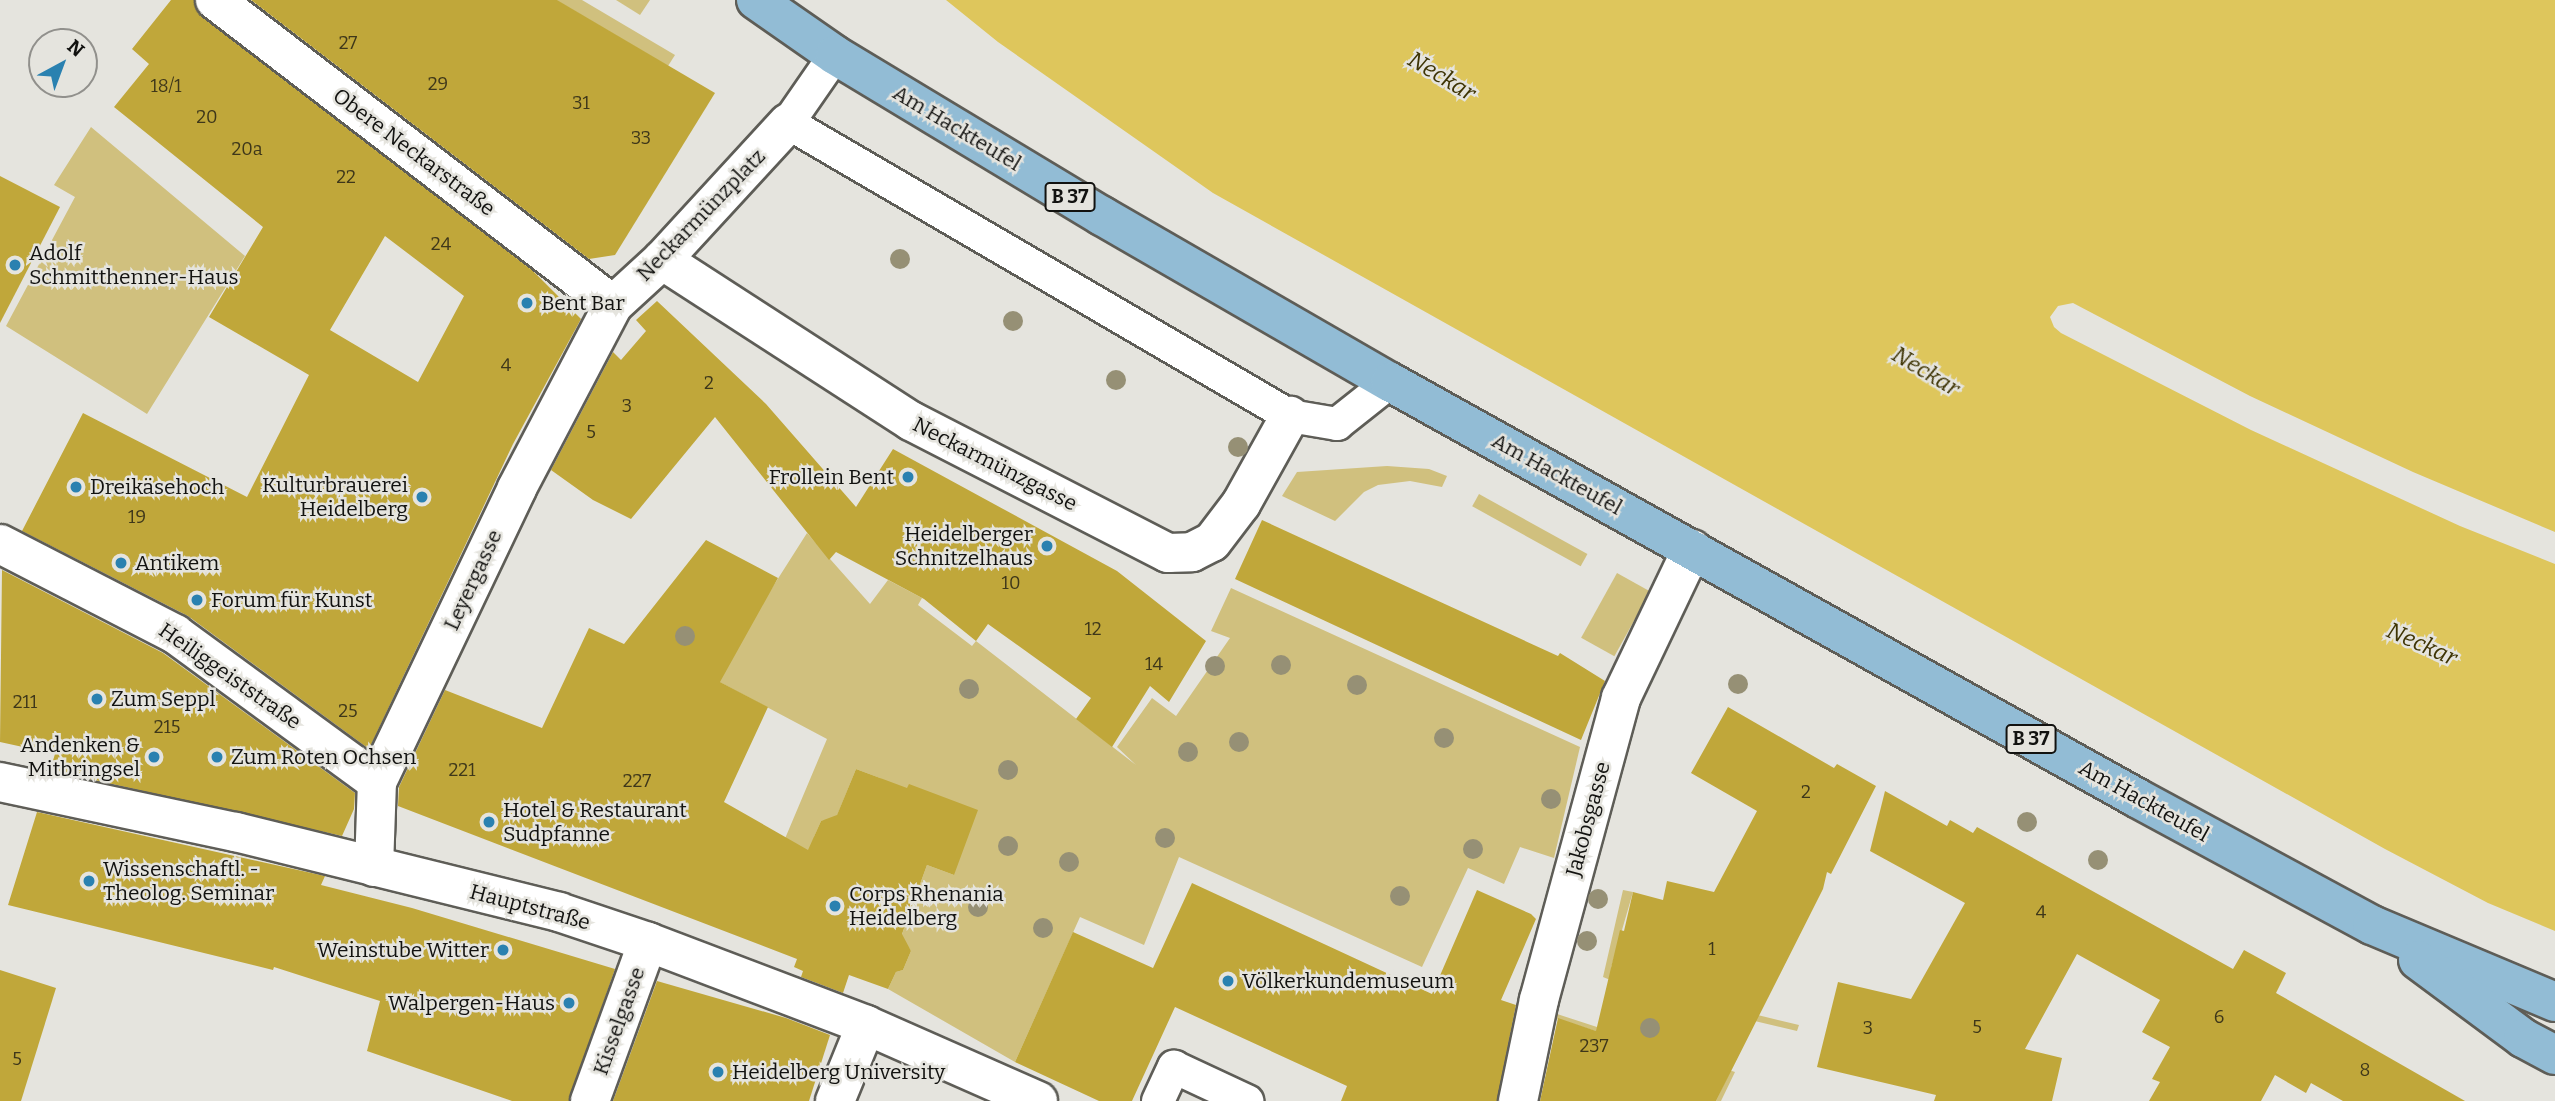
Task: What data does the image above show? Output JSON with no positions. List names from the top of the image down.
{
  "streets": {
    "main road": ["Am Hackteufel", "B 37"],
    "street": [
      "Obere Neckarstraße",
      "Neckarmünzplatz",
      "Neckarmünzgasse",
      "Leyergasse",
      "Heiliggeiststraße",
      "Jakobsgasse",
      "Hauptstraße",
      "Kisselgasse"
    ]
  },
  "crossings": [
    ["Am Hackteufel", "Jakobsgasse"],
    ["Obere Neckarstraße", "Neckarmünzplatz"],
    ["Obere Neckarstraße", "Leyergasse"],
    ["Neckarmünzplatz", "Neckarmünzgasse"],
    ["Neckarmünzplatz", "Leyergasse"],
    ["Leyergasse", "Heiliggeiststraße"],
    ["Leyergasse", "Hauptstraße"],
    ["Hauptstraße", "Kisselgasse"]
  ],
  "water": ["Neckar"],
  "places": [
    "Adolf Schmitthenner-Haus",
    "Bent Bar",
    "Frollein Bent",
    "Dreikäsehoch",
    "Kulturbrauerei Heidelberg",
    "Heidelberger Schnitzelhaus",
    "Antikem",
    "Forum für Kunst",
    "Zum Seppl",
    "Andenken & Mitbringsel",
    "Zum Roten Ochsen",
    "Hotel & Restaurant Sudpfanne",
    "Wissenschaftl. - Theolog. Seminar",
    "Corps Rhenania Heidelberg",
    "Weinstube Witter",
    "Völkerkundemuseum",
    "Walpergen-Haus",
    "Heidelberg University"
  ],
  "house_numbers": [
    "27",
    "29",
    "18/1",
    "31",
    "20",
    "33",
    "20a",
    "22",
    "24",
    "4",
    "2",
    "3",
    "5",
    "19",
    "10",
    "12",
    "14",
    "211",
    "25",
    "215",
    "221",
    "227",
    "2",
    "4",
    "1",
    "6",
    "5",
    "3",
    "237",
    "5",
    "8"
  ],
  "north": "top right"
}
